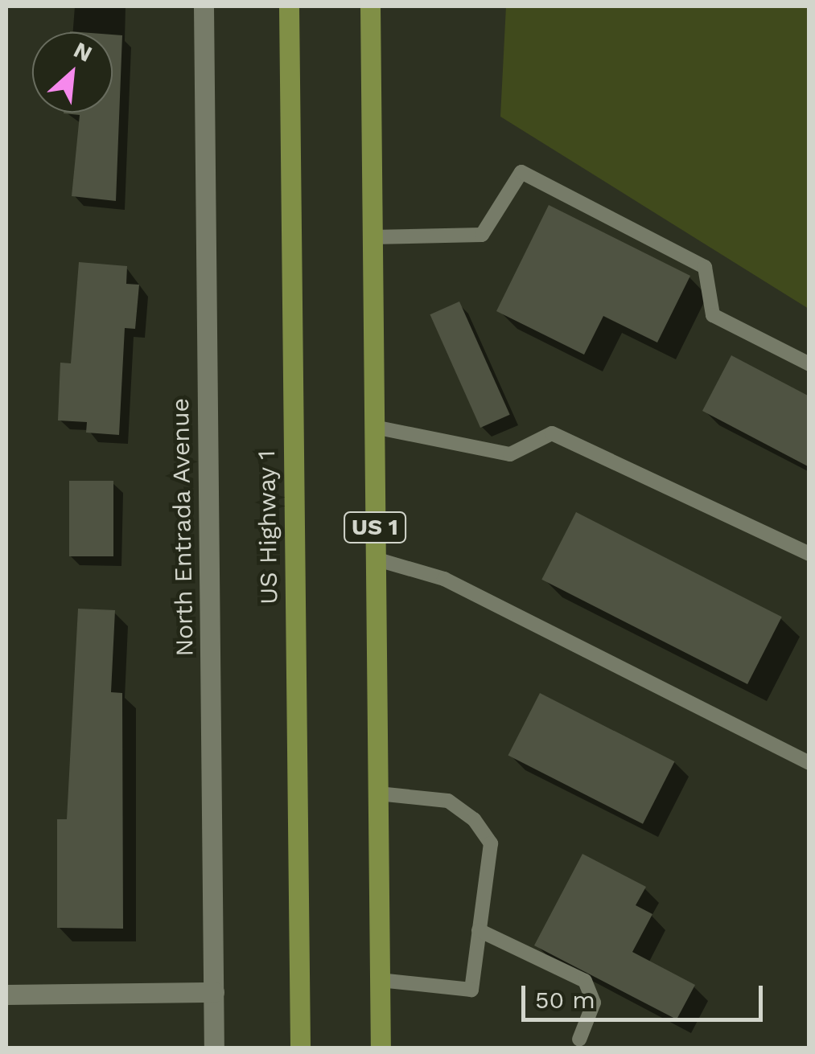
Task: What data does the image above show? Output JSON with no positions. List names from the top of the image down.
{
  "streets": {
    "main road": ["US Highway 1", "US 1"],
    "street": ["North Entrada Avenue"]
  },
  "scale_bar": "50 m",
  "north": "top right"
}
